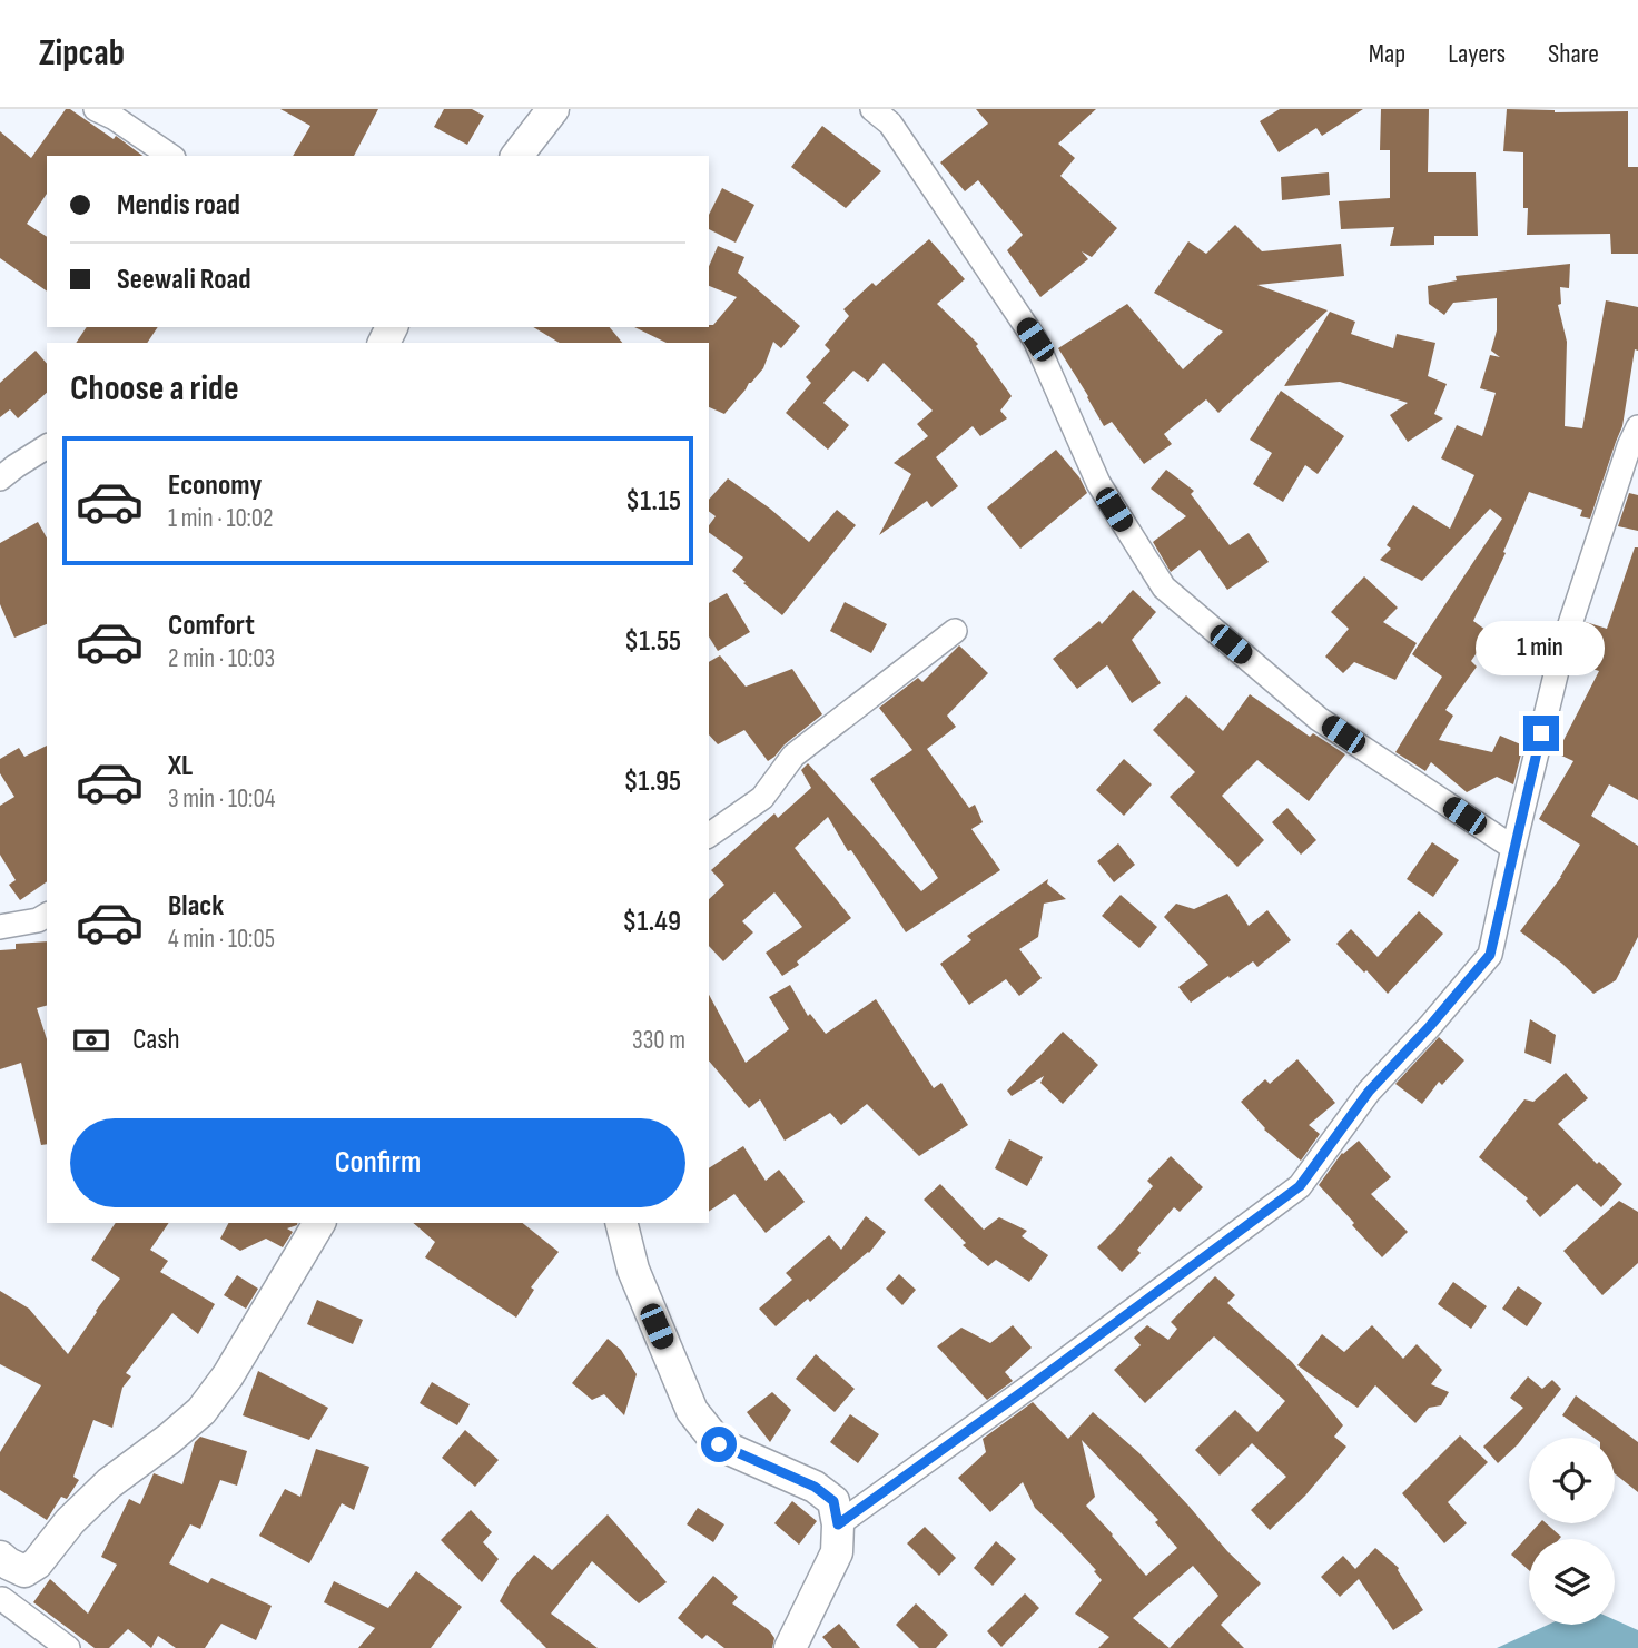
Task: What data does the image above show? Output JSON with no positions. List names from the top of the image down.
{
  "page": {
    "header": "Zipcab",
    "nav": ["Map", "Layers", "Share"],
    "banner": ["Mendis road", "Seewali Road"],
    "heading": "Choose a ride",
    "list": [
      {
        "name": "Economy",
        "note": "1 min · 10:02",
        "value": "$1.15"
      },
      {
        "name": "Comfort",
        "note": "2 min · 10:03",
        "value": "$1.55"
      },
      {
        "name": "XL",
        "note": "3 min · 10:04",
        "value": "$1.95"
      },
      {
        "name": "Black",
        "note": "4 min · 10:05",
        "value": "$1.49"
      }
    ],
    "bubble": "1 min",
    "pay": ["Cash", "330 m"],
    "buttons": "Confirm"
  }
}
